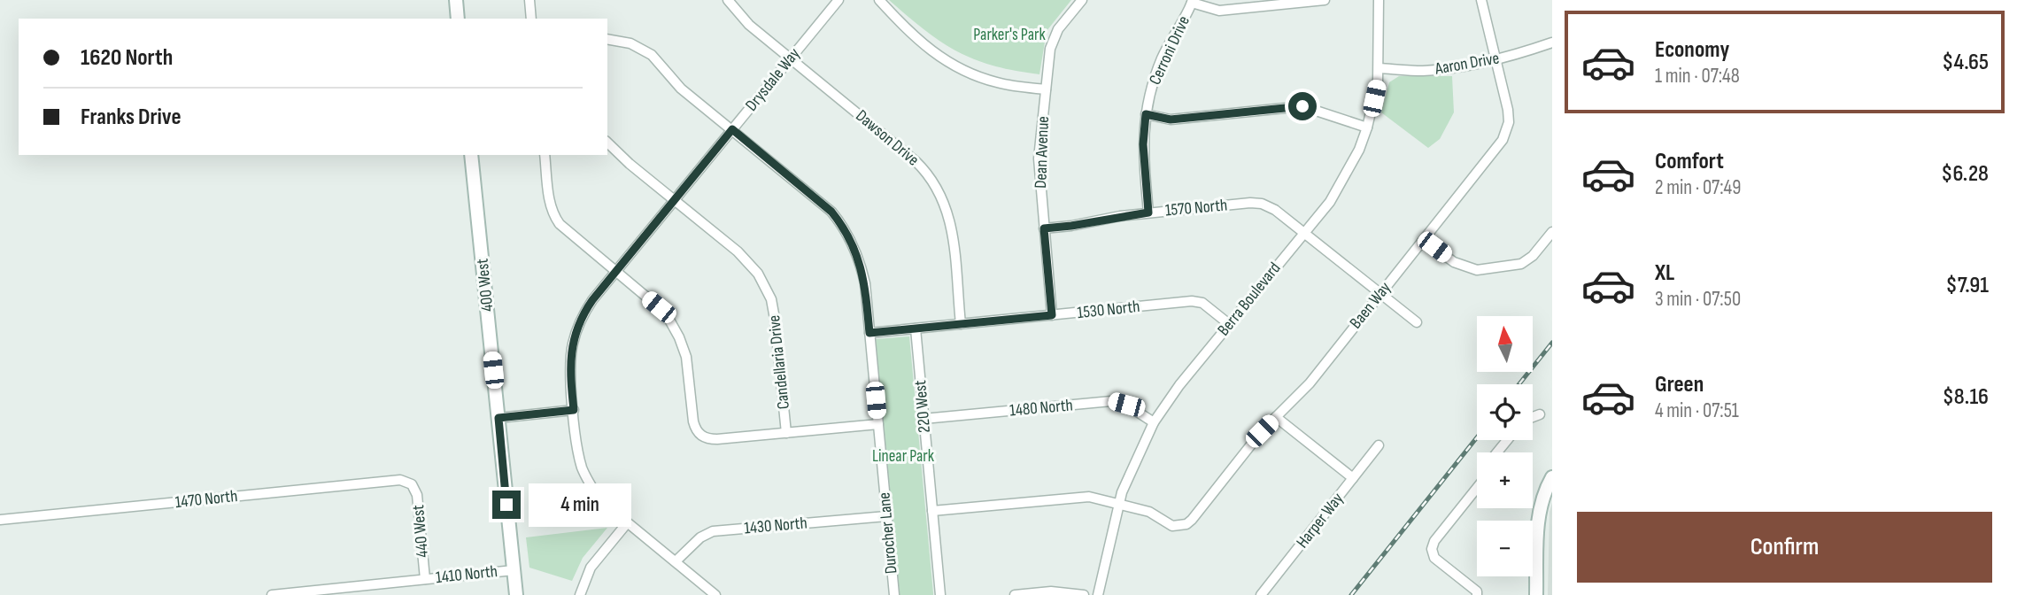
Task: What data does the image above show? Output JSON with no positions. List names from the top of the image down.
{
  "streets": {
    "street": [
      "Cerroni Drive",
      "Aaron Drive",
      "Drysdale Way",
      "Dawson Drive",
      "Dean Avenue",
      "1570 North",
      "400 West",
      "Berra Boulevard",
      "Baen Way",
      "1530 North",
      "Candellaria Drive",
      "220 West",
      "1480 North",
      "1470 North",
      "Harper Way",
      "1430 North",
      "440 West",
      "Durocher Lane",
      "1410 North"
    ]
  },
  "crossings": [
    ["Cerroni Drive", "1570 North"],
    ["Aaron Drive", "Berra Boulevard"],
    ["Aaron Drive", "Baen Way"],
    ["Drysdale Way", "Dawson Drive"],
    ["Drysdale Way", "Candellaria Drive"],
    ["Drysdale Way", "1430 North"],
    ["Drysdale Way", "Durocher Lane"],
    ["Dawson Drive", "1530 North"],
    ["Dean Avenue", "1570 North"],
    ["Dean Avenue", "1530 North"],
    ["1570 North", "Berra Boulevard"],
    ["1570 North", "Baen Way"],
    ["400 West", "1410 North"],
    ["Berra Boulevard", "Baen Way"],
    ["Berra Boulevard", "1530 North"],
    ["Berra Boulevard", "1480 North"],
    ["1530 North", "220 West"],
    ["1530 North", "Durocher Lane"],
    ["220 West", "1480 North"],
    ["1470 North", "440 West"],
    ["1430 North", "Durocher Lane"],
    ["440 West", "1410 North"]
  ],
  "parks": ["Parker's Park", "Linear Park"],
  "north": "top",
  "page": {
    "list": [
      {
        "name": "Economy",
        "note": "1 min · 07:48",
        "value": "$4.65"
      },
      {
        "name": "Comfort",
        "note": "2 min · 07:49",
        "value": "$6.28"
      },
      {
        "name": "XL",
        "note": "3 min · 07:50",
        "value": "$7.91"
      },
      {
        "name": "Green",
        "note": "4 min · 07:51",
        "value": "$8.16"
      }
    ],
    "banner": ["1620 North", "Franks Drive"],
    "map_buttons": ["+", "−"],
    "bubble": "4 min",
    "buttons": "Confirm"
  }
}
